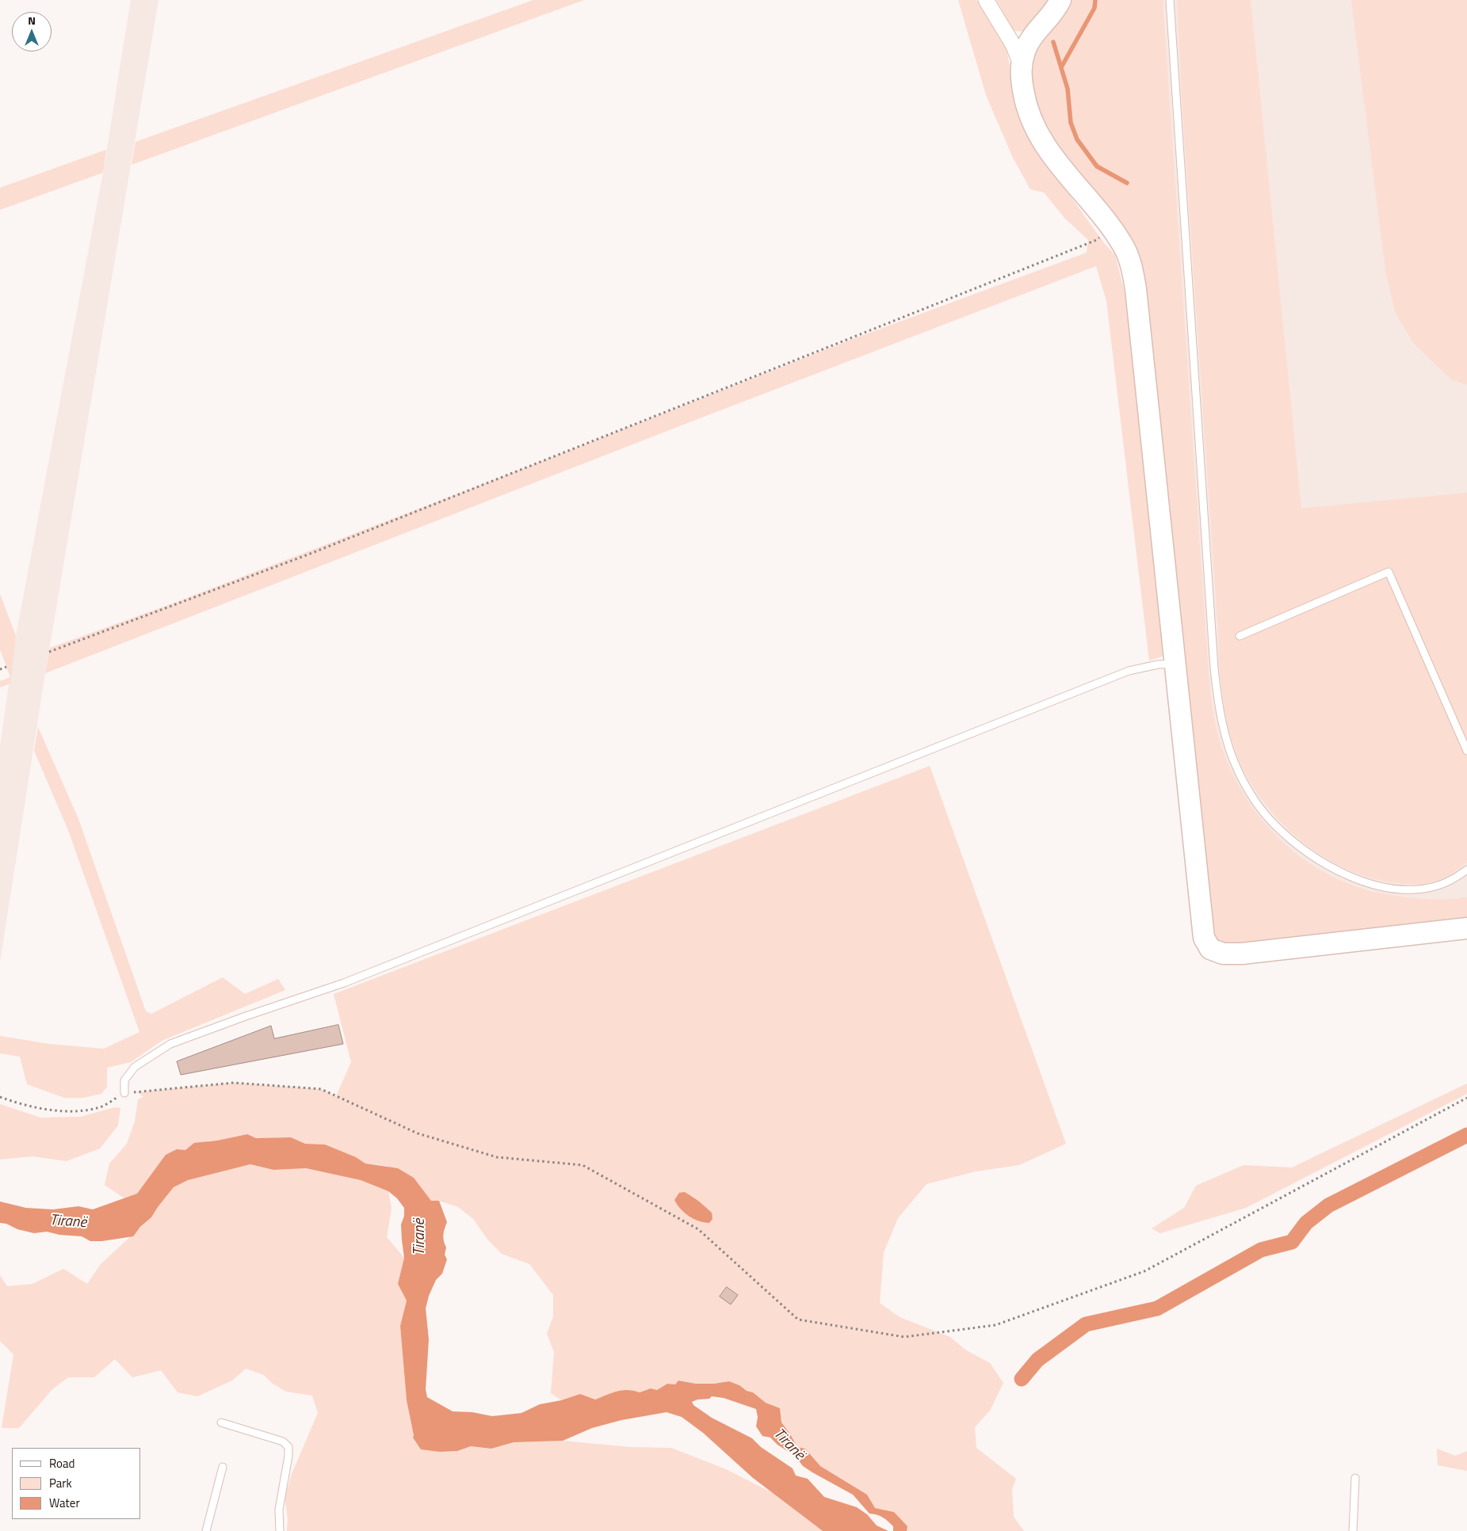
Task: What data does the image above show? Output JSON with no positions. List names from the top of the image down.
{
  "water": ["Tiranë"],
  "legend": ["Road", "Park", "Water"],
  "north": "top"
}
